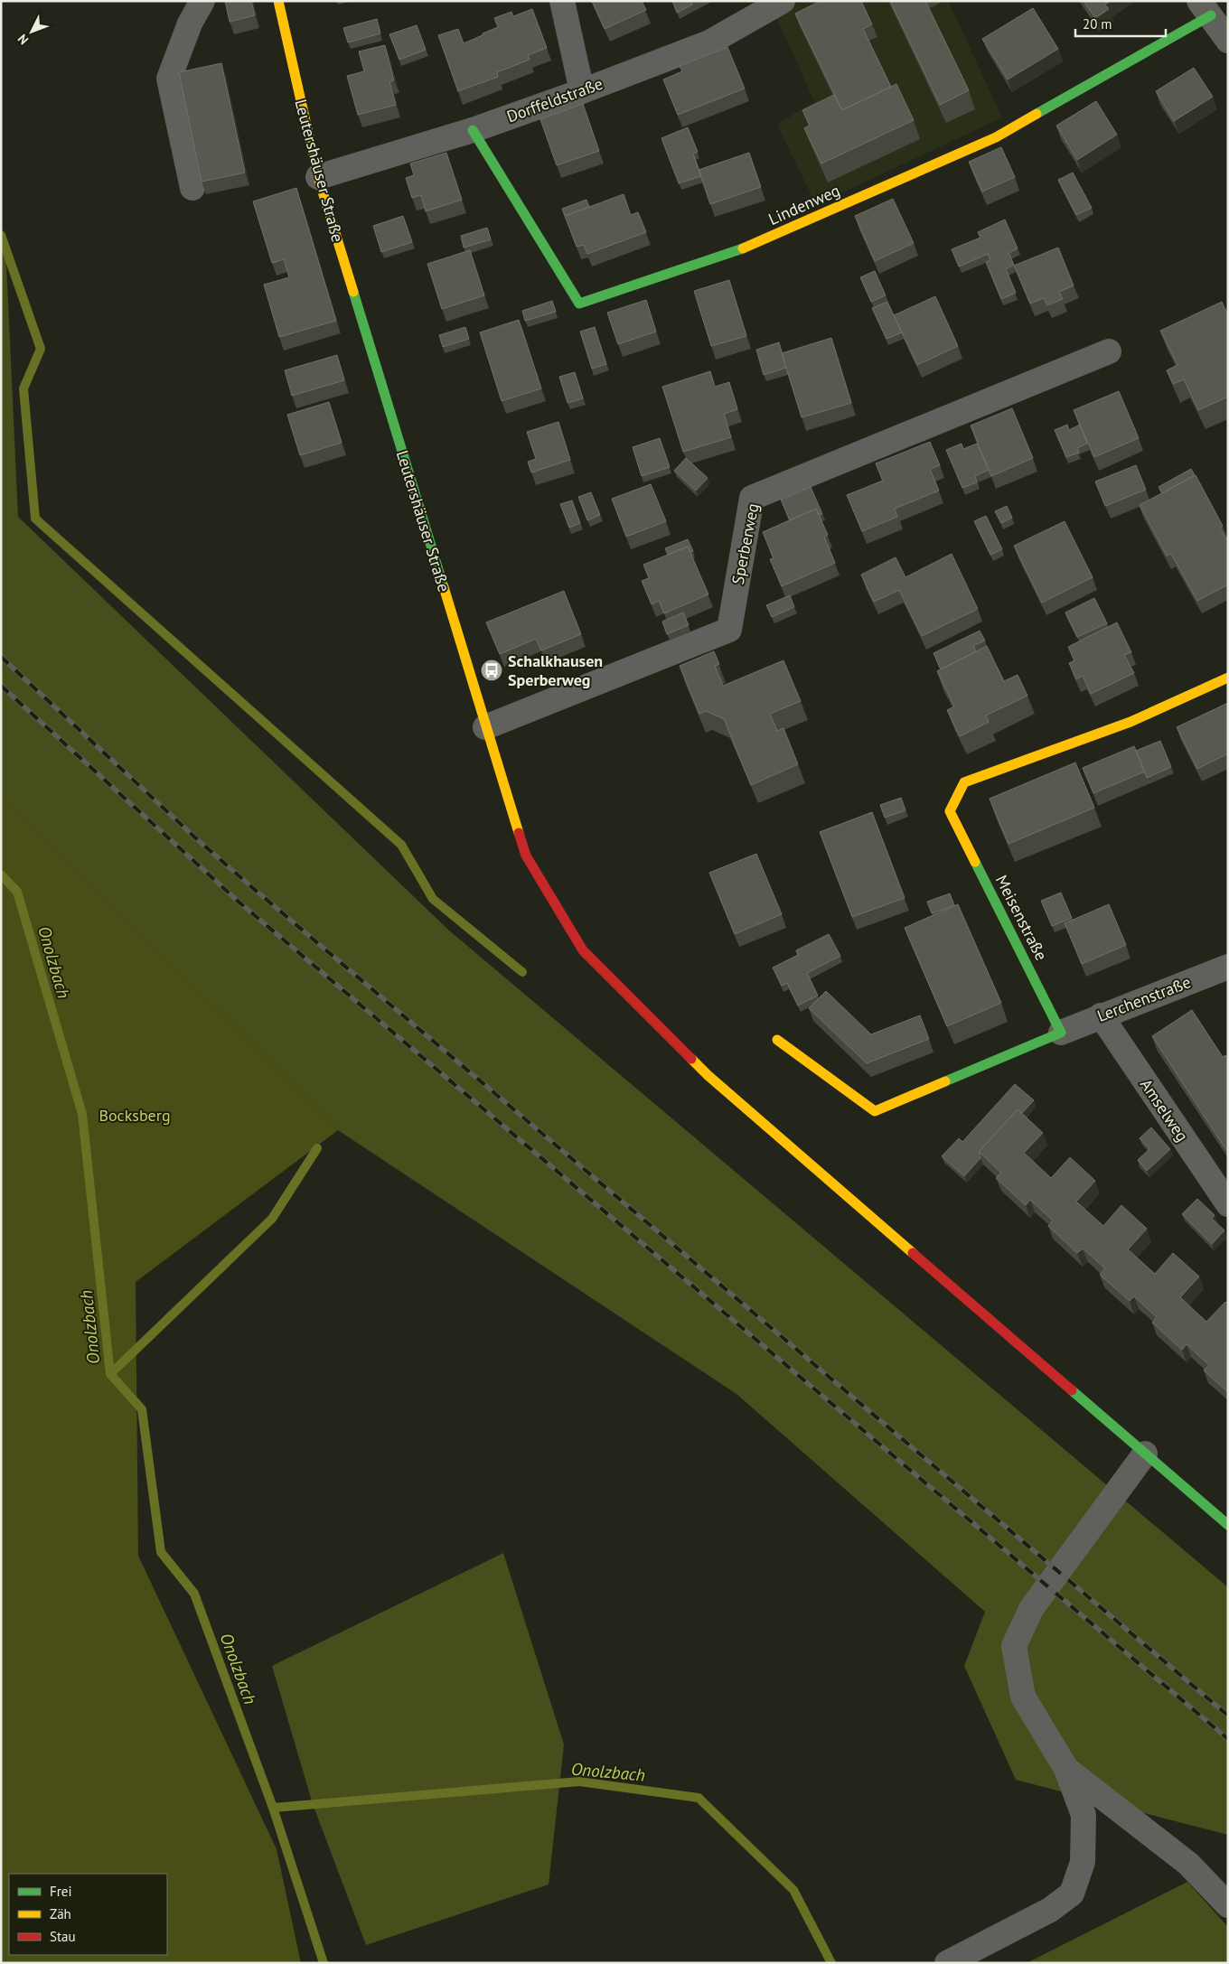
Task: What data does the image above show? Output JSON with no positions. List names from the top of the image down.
{
  "streets": {
    "main road": ["Leutershäuser Straße", "Lindenweg", "Meisenstraße"],
    "street": [
      "Dorffeldstraße",
      "Sperberweg",
      "Lerchenstraße",
      "Amselweg"
    ]
  },
  "crossings": [
    ["Dorffeldstraße", "Leutershäuser Straße"],
    ["Dorffeldstraße", "Lindenweg"],
    ["Leutershäuser Straße", "Sperberweg"],
    ["Meisenstraße", "Lerchenstraße"],
    ["Lerchenstraße", "Amselweg"]
  ],
  "water": ["Onolzbach"],
  "parks": ["Bocksberg"],
  "places": {
    "bus stop": ["Schalkhausen Sperberweg"]
  },
  "legend": ["Frei", "Zäh", "Stau"],
  "scale_bar": "20 m",
  "north": "bottom left"
}
